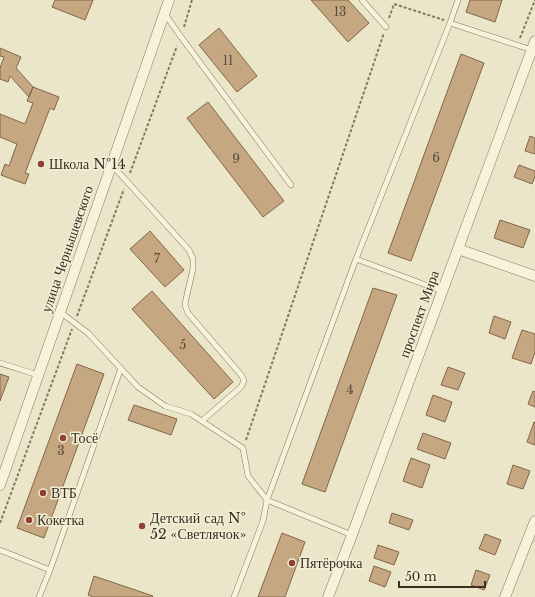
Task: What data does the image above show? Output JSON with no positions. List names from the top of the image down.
{
  "streets": {
    "street": ["улица Чернышевского", "проспект Мира"]
  },
  "places": [
    "Школа №14",
    "Тосё",
    "ВТБ",
    "Кокетка",
    "Детский сад № 52 «Светлячок»",
    "Пятёрочка"
  ],
  "house_numbers": [
    "13",
    "11",
    "6",
    "9",
    "7",
    "5",
    "4",
    "3"
  ],
  "scale_bar": "50 m"
}
